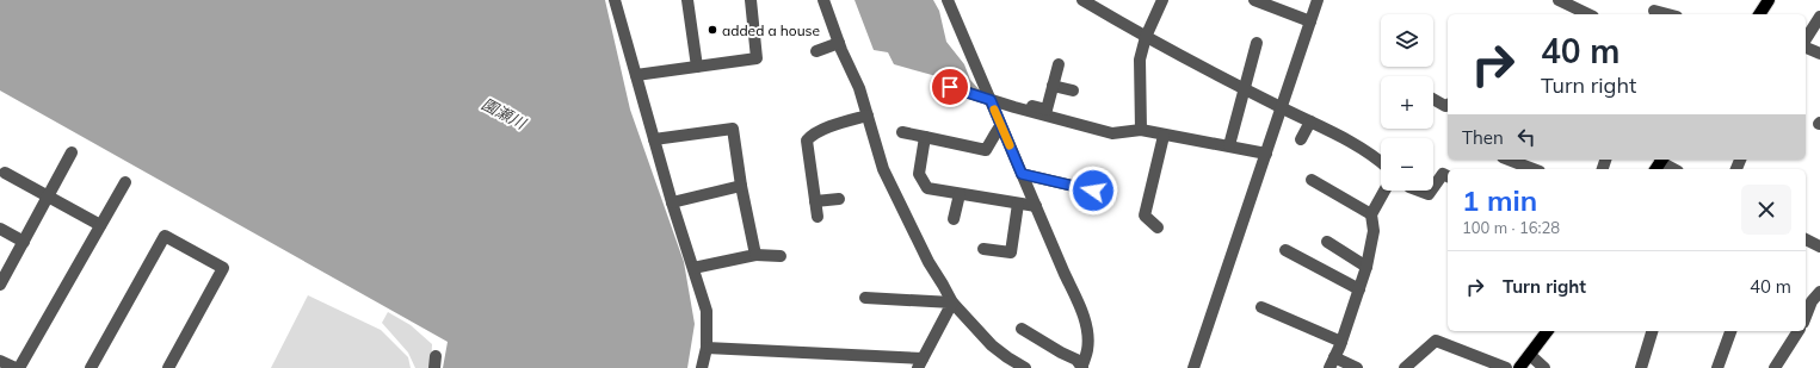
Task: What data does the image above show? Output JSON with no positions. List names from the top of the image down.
{
  "water": ["園瀬川"],
  "places": ["added a house"],
  "page": {
    "map_buttons": ["+", "−"],
    "turn": ["40 m", "Turn right"],
    "then": "Then",
    "heading": ["1 min", "100 m · 16:28"],
    "list": [
      {
        "name": "Turn right",
        "value": "40 m"
      }
    ]
  }
}
